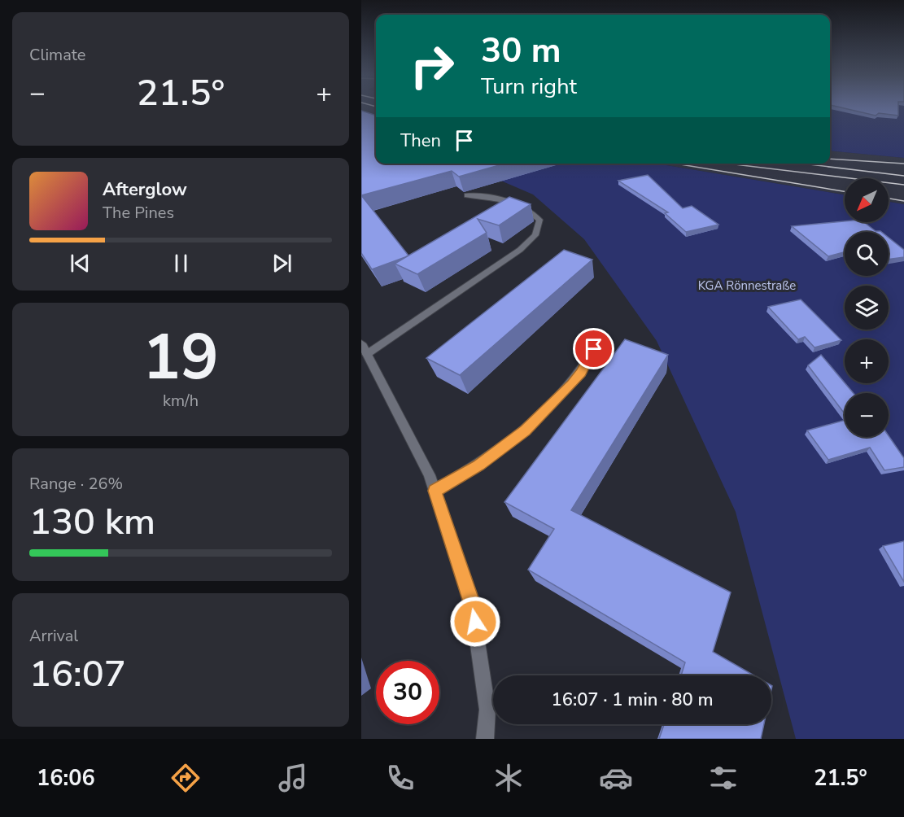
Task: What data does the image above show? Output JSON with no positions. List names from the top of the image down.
{
  "parks": ["KGA Rönnestraße"],
  "north": "bottom left",
  "page": {
    "tile": [
      "Climate",
      ["19", "km/h"],
      ["Range · 26%", "130 km"],
      ["Arrival", "16:07"]
    ],
    "turn": ["30 m", "Turn right"],
    "heat": ["−", "21.5°", "+"],
    "then": "Then",
    "song": ["Afterglow", "The Pines"],
    "map_buttons": ["+", "−"],
    "limit": "30",
    "trip": "16:07 · 1 min · 80 m",
    "tabs": ["16:06", "21.5°"]
  }
}
